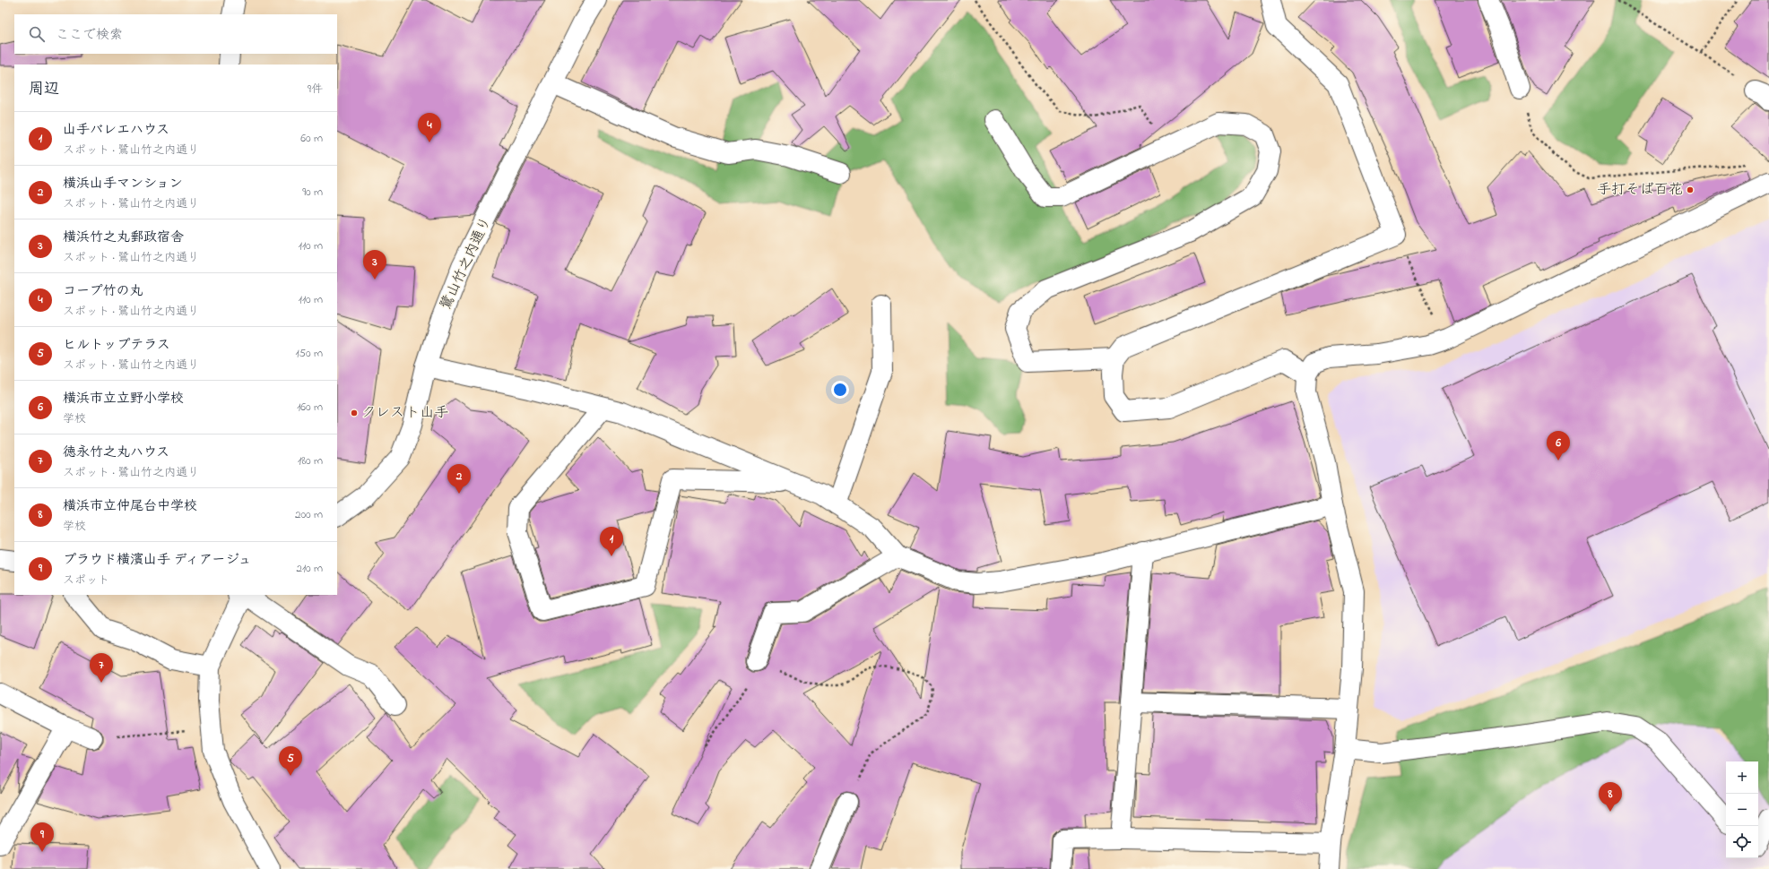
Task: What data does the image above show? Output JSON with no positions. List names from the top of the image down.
{
  "streets": {
    "street": ["鷺山竹之内通り"]
  },
  "places": ["手打そば百花", "クレスト山手"],
  "page": {
    "search": "ここで検索",
    "heading": ["周辺", "9件"],
    "list": [
      {
        "mark": "1",
        "name": "山手バレエハウス",
        "note": "スポット · 鷺山竹之内通り",
        "value": "60 m"
      },
      {
        "mark": "2",
        "name": "横浜山手マンション",
        "note": "スポット · 鷺山竹之内通り",
        "value": "90 m"
      },
      {
        "mark": "3",
        "name": "横浜竹之丸郵政宿舎",
        "note": "スポット · 鷺山竹之内通り",
        "value": "110 m"
      },
      {
        "mark": "4",
        "name": "コープ竹の丸",
        "note": "スポット · 鷺山竹之内通り",
        "value": "110 m"
      },
      {
        "mark": "5",
        "name": "ヒルトップテラス",
        "note": "スポット · 鷺山竹之内通り",
        "value": "150 m"
      },
      {
        "mark": "6",
        "name": "横浜市立立野小学校",
        "note": "学校",
        "value": "160 m"
      },
      {
        "mark": "7",
        "name": "徳永竹之丸ハウス",
        "note": "スポット · 鷺山竹之内通り",
        "value": "180 m"
      },
      {
        "mark": "8",
        "name": "横浜市立仲尾台中学校",
        "note": "学校",
        "value": "200 m"
      },
      {
        "mark": "9",
        "name": "プラウド横濱山手 ディアージュ",
        "note": "スポット",
        "value": "210 m"
      }
    ],
    "pins": [
      "4",
      "3",
      "6",
      "2",
      "1",
      "7",
      "5",
      "8",
      "9"
    ],
    "map_buttons": ["+", "−"]
  }
}
